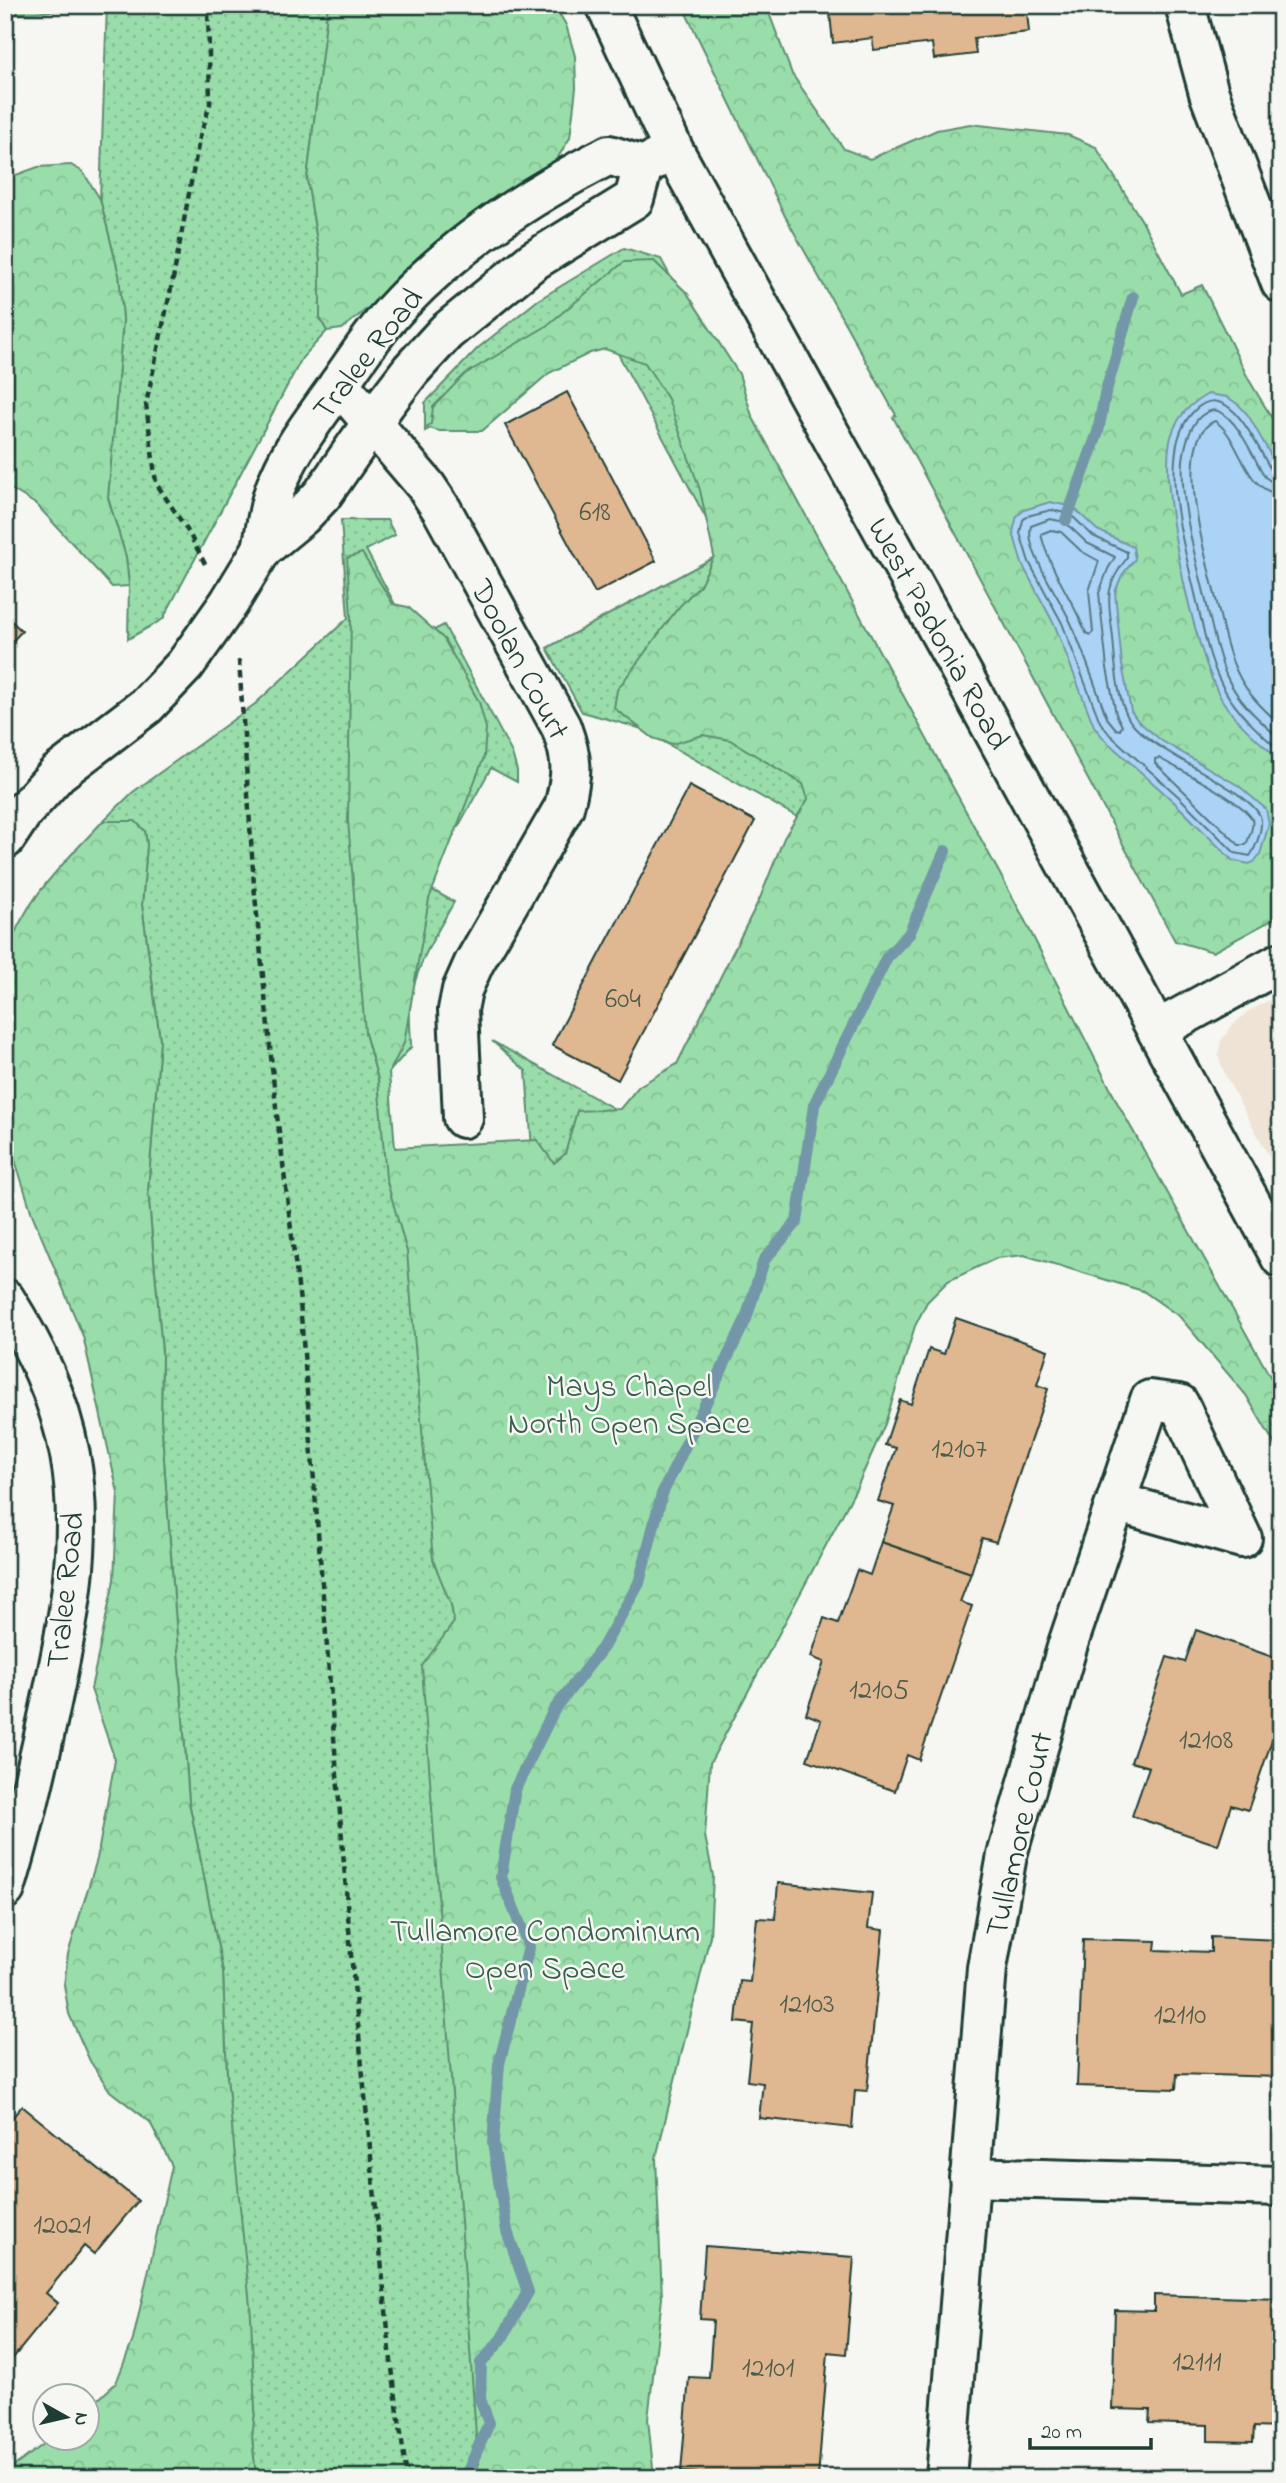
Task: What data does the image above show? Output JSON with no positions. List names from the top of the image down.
{
  "streets": {
    "street": [
      "Tralee Road",
      "West Padonia Road",
      "Doolan Court",
      "Tullamore Court"
    ]
  },
  "crossings": [
    ["Tralee Road", "West Padonia Road"],
    ["Tralee Road", "Doolan Court"]
  ],
  "parks": ["Mays Chapel North Open Space", "Tullamore Condominum Open Space"],
  "house_numbers": [
    "618",
    "604",
    "12107",
    "12105",
    "12108",
    "12103",
    "12110",
    "12021",
    "12111",
    "12101"
  ],
  "scale_bar": "20 m",
  "north": "right"
}
